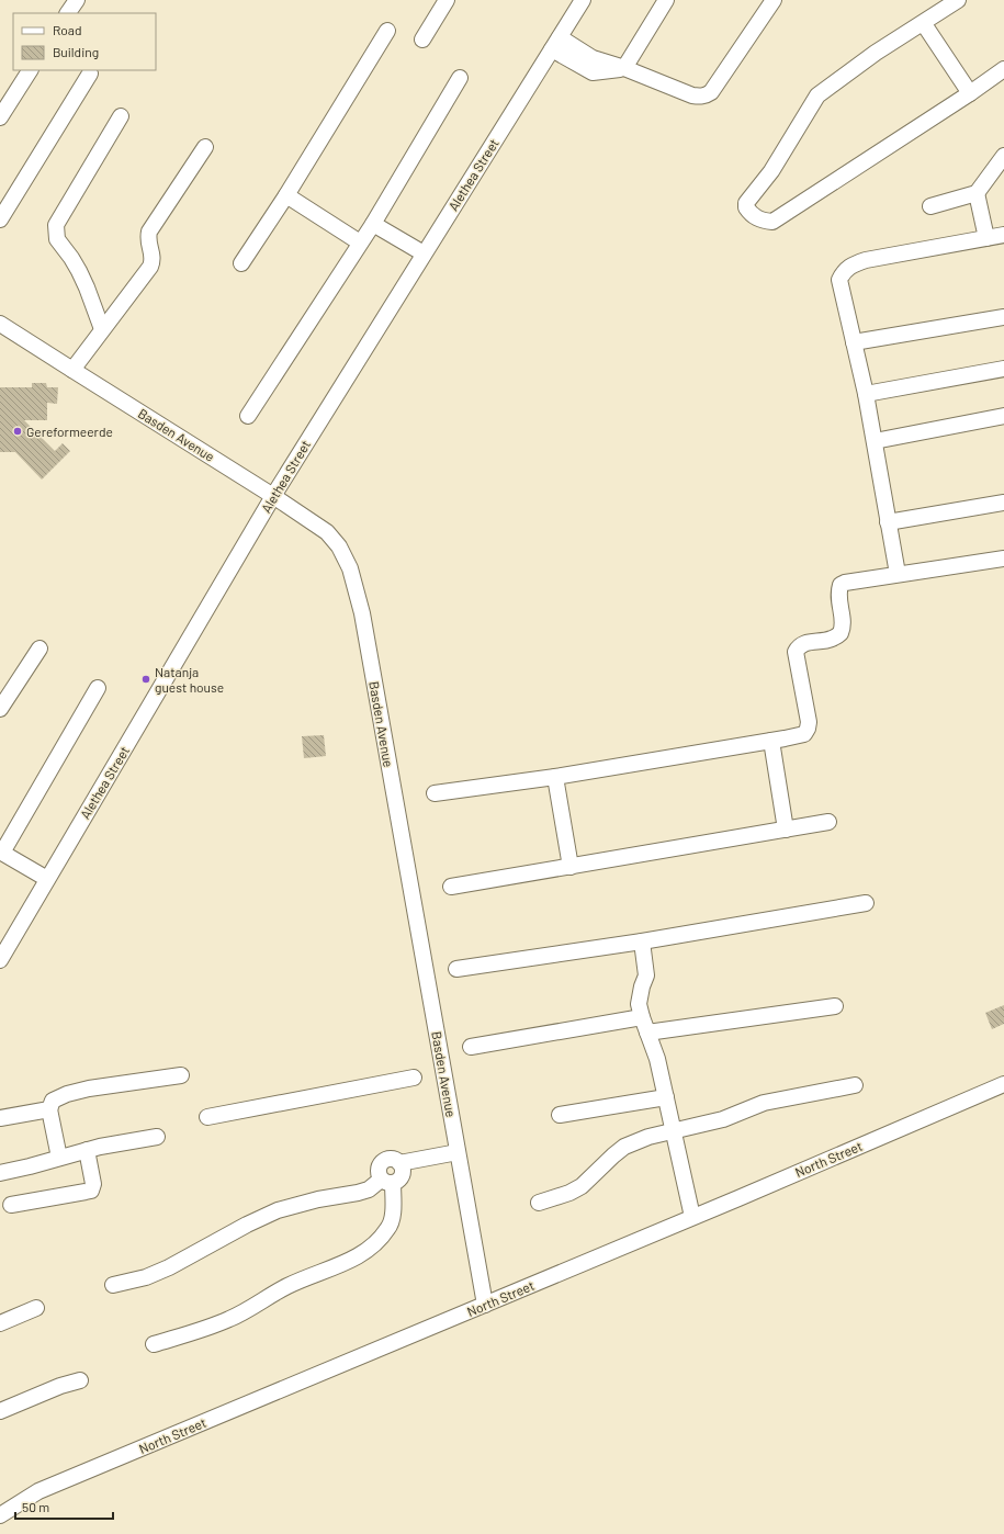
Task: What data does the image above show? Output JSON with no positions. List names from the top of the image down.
{
  "streets": {
    "street": ["Alethea Street", "Basden Avenue", "North Street"]
  },
  "crossings": [
    ["Alethea Street", "Basden Avenue"],
    ["Basden Avenue", "North Street"]
  ],
  "places": ["Gereformeerde", "Natanja guest house"],
  "legend": ["Road", "Building"],
  "scale_bar": "50 m"
}
